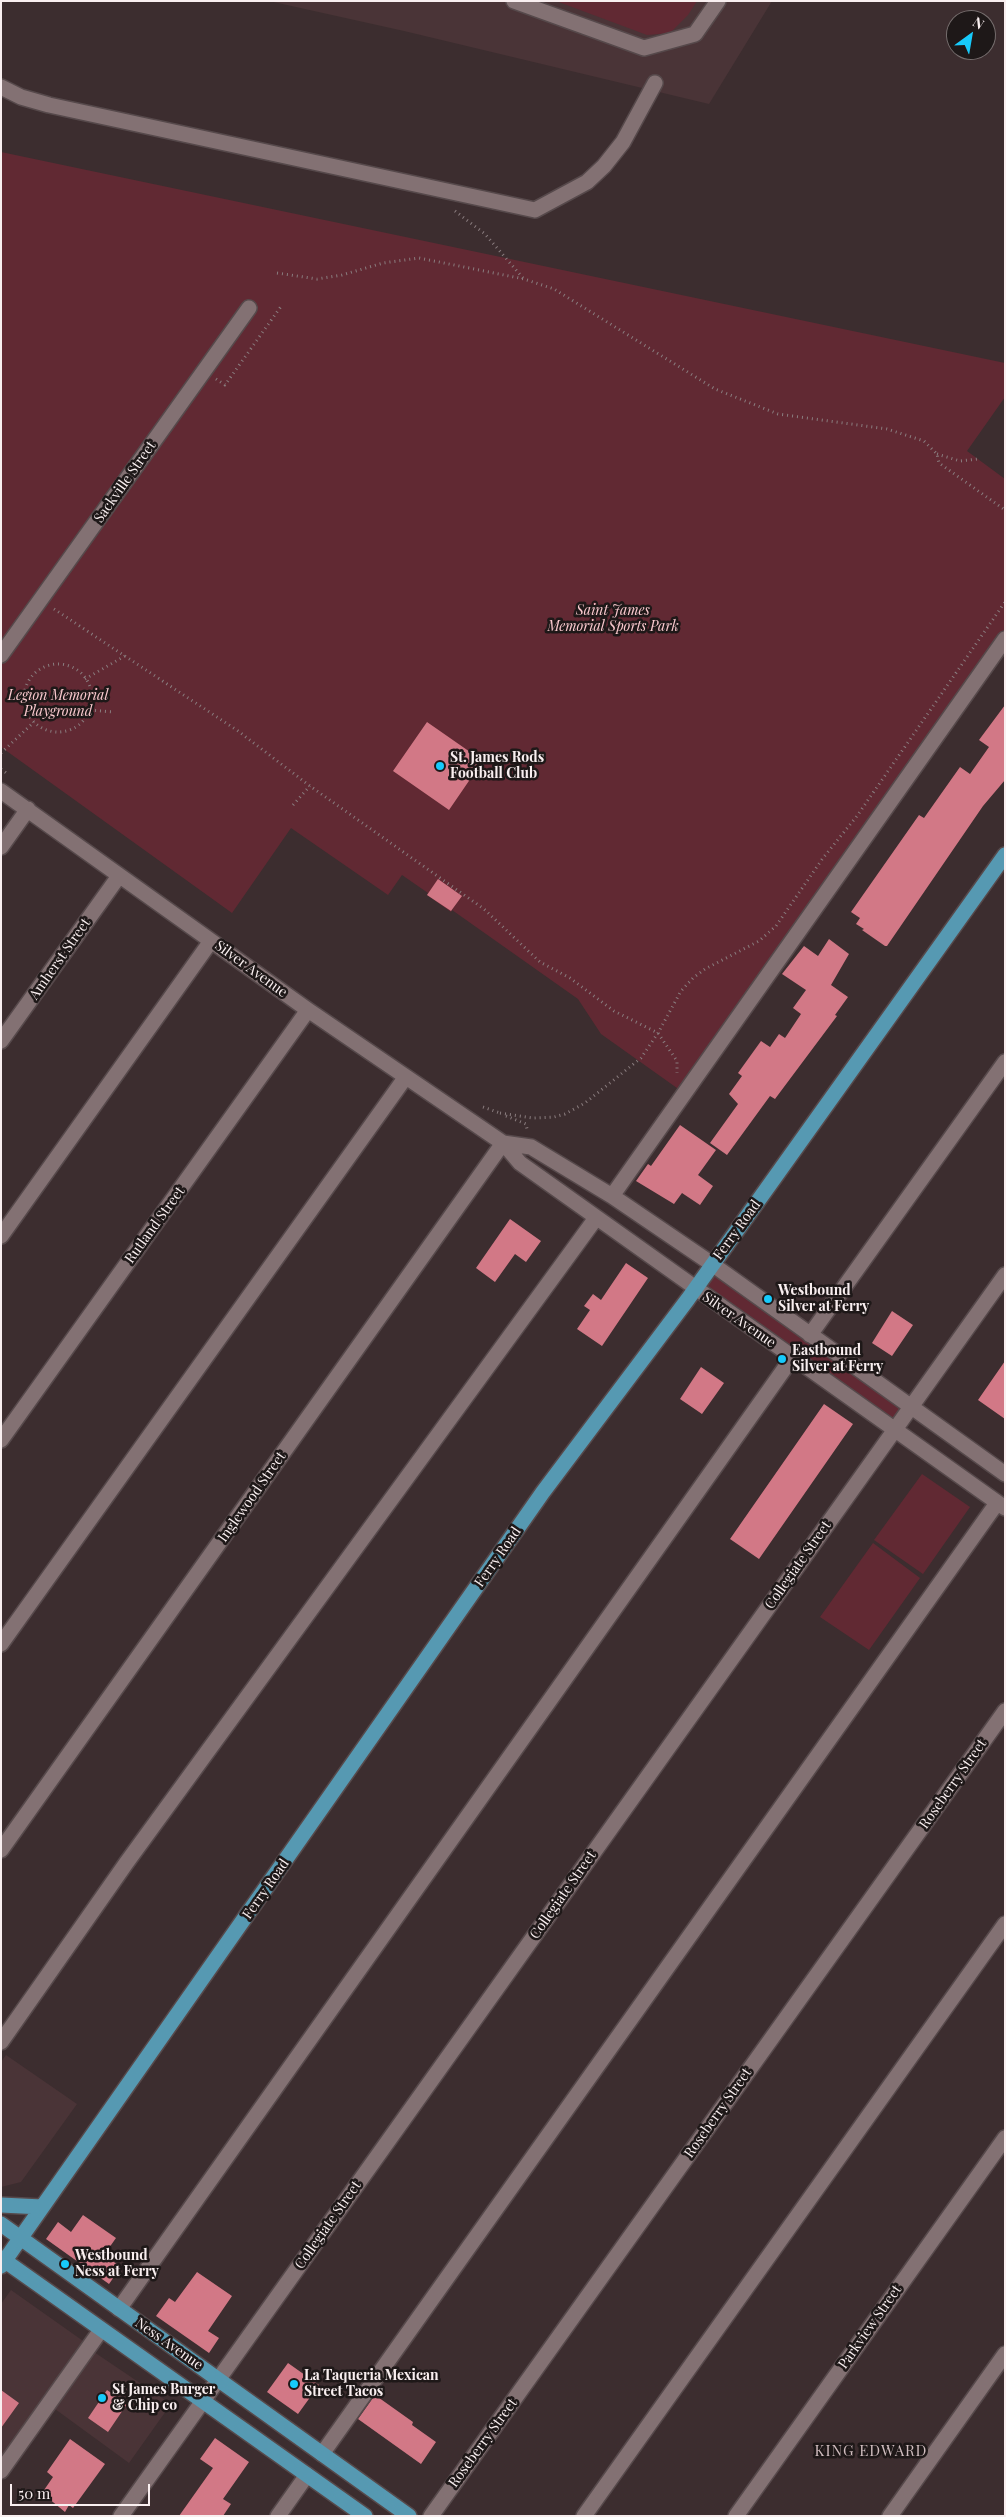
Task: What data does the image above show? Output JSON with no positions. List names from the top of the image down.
{
  "streets": {
    "main road": ["Ferry Road", "Ness Avenue"],
    "street": [
      "Sackville Street",
      "Amherst Street",
      "Silver Avenue",
      "Rutland Street",
      "Inglewood Street",
      "Collegiate Street",
      "Roseberry Street",
      "Parkview Street"
    ]
  },
  "crossings": [
    ["Amherst Street", "Silver Avenue"],
    ["Silver Avenue", "Rutland Street"],
    ["Silver Avenue", "Ferry Road"],
    ["Silver Avenue", "Inglewood Street"],
    ["Silver Avenue", "Collegiate Street"],
    ["Ferry Road", "Ness Avenue"],
    ["Collegiate Street", "Ness Avenue"]
  ],
  "districts": ["KING EDWARD"],
  "parks": ["Saint James Memorial Sports Park", "Legion Memorial Playground"],
  "places": [
    "St. James Rods Football Club",
    "Westbound Silver at Ferry",
    "Eastbound Silver at Ferry",
    "Westbound Ness at Ferry",
    "La Taqueria Mexican Street Tacos",
    "St James Burger & Chip co"
  ],
  "scale_bar": "50 m",
  "north": "top right"
}
